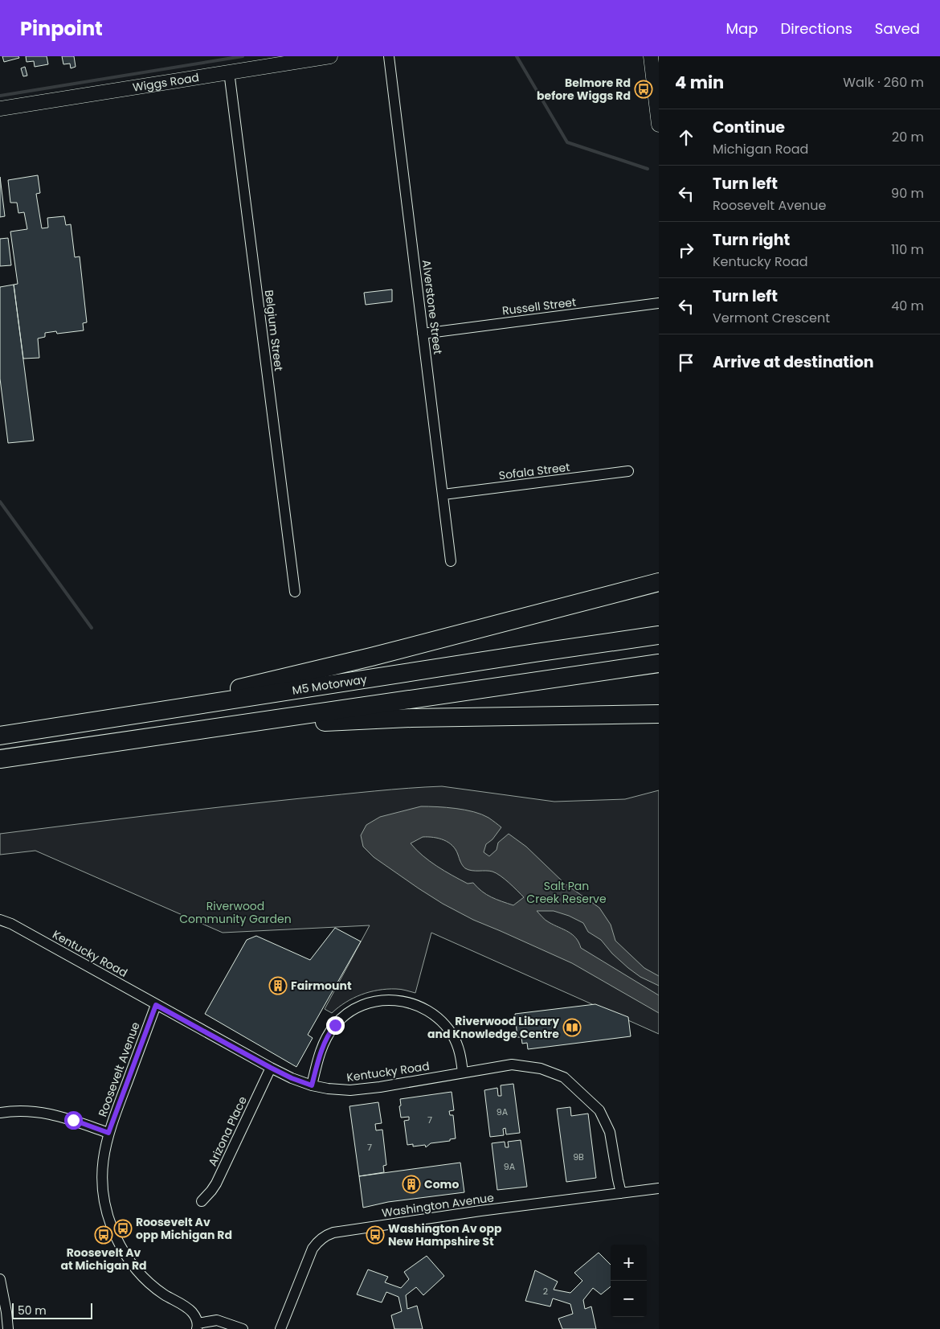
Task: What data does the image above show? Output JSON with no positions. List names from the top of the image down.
{
  "streets": {
    "highway": ["M5 Motorway"],
    "main road": ["Wiggs Road"],
    "street": [
      "Russell Street",
      "Alverstone Street",
      "Belgium Street",
      "Sofala Street",
      "Kentucky Road",
      "Roosevelt Avenue",
      "Arizona Place",
      "Washington Avenue"
    ]
  },
  "crossings": [
    ["Wiggs Road", "Belgium Street"],
    ["Russell Street", "Alverstone Street"],
    ["Alverstone Street", "Sofala Street"],
    ["Kentucky Road", "Roosevelt Avenue"],
    ["Kentucky Road", "Arizona Place"],
    ["Kentucky Road", "Washington Avenue"]
  ],
  "parks": ["Salt Pan Creek Reserve", "Riverwood Community Garden"],
  "places": {
    "bus stop": [
      "Belmore Rd before Wiggs Rd",
      "Roosevelt Av opp Michigan Rd",
      "Roosevelt Av at Michigan Rd",
      "Washington Av opp New Hampshire St"
    ],
    "building": ["Fairmount", "Como"],
    "library": ["Riverwood Library and Knowledge Centre"]
  },
  "house_numbers": [
    "9A",
    "7",
    "7",
    "9B",
    "9A",
    "2"
  ],
  "scale_bar": "50 m",
  "page": {
    "header": "Pinpoint",
    "nav": ["Map", "Directions", "Saved"],
    "heading": ["4 min", "Walk · 260 m"],
    "list": [
      ["Continue", "Michigan Road", "20 m"],
      ["Turn left", "Roosevelt Avenue", "90 m"],
      ["Turn right", "Kentucky Road", "110 m"],
      ["Turn left", "Vermont Crescent", "40 m"],
      "Arrive at destination"
    ],
    "map_buttons": ["+", "−"],
    "scale": "50 m"
  }
}
